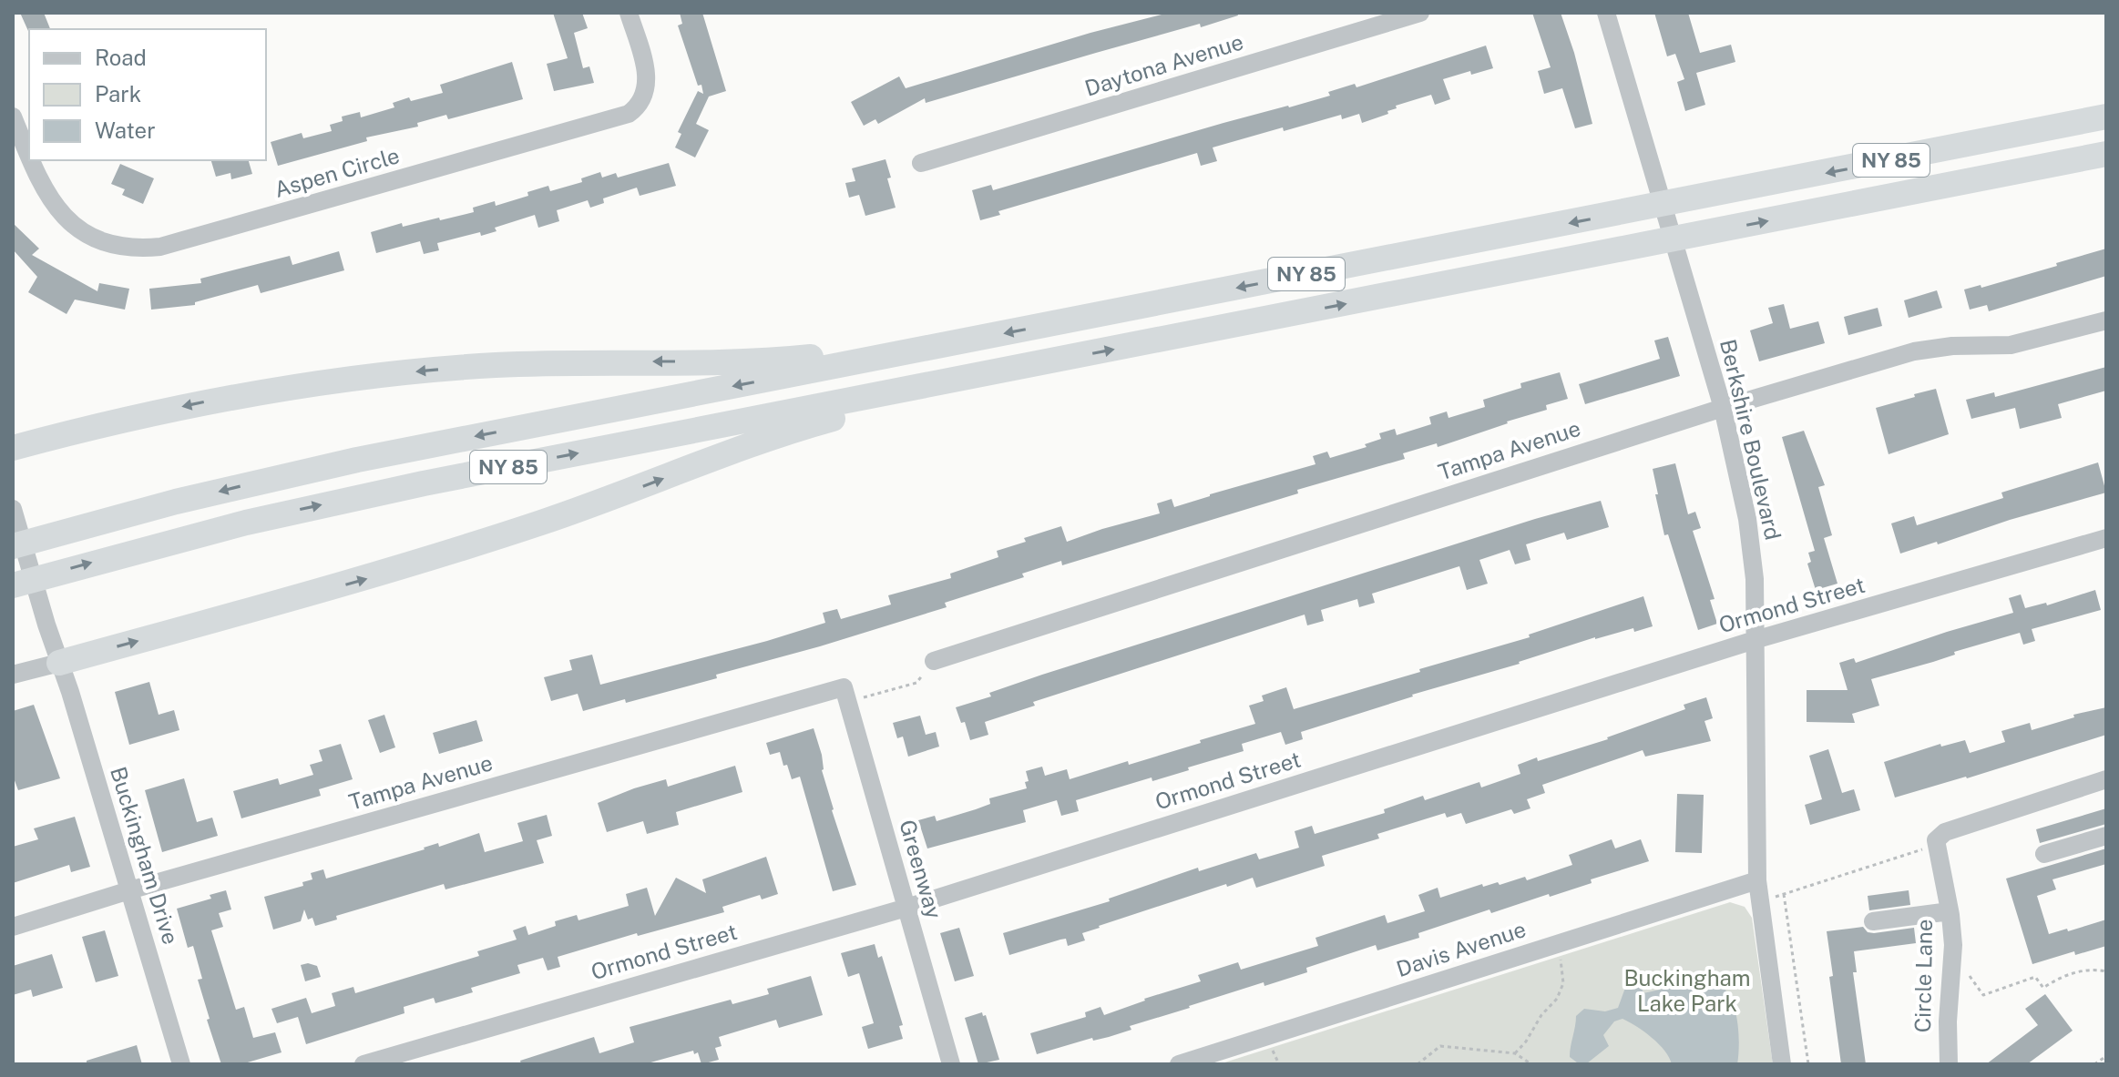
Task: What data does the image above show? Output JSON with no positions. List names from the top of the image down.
{
  "streets": {
    "highway": ["NY 85"],
    "street": [
      "Daytona Avenue",
      "Aspen Circle",
      "Berkshire Boulevard",
      "Tampa Avenue",
      "Ormond Street",
      "Buckingham Drive",
      "Greenway",
      "Davis Avenue",
      "Circle Lane"
    ]
  },
  "crossings": [
    ["Berkshire Boulevard", "Tampa Avenue"],
    ["Berkshire Boulevard", "Ormond Street"],
    ["Berkshire Boulevard", "Davis Avenue"],
    ["Tampa Avenue", "Buckingham Drive"],
    ["Tampa Avenue", "Greenway"],
    ["Ormond Street", "Greenway"]
  ],
  "parks": ["Buckingham Lake Park"],
  "legend": ["Road", "Park", "Water"]
}
